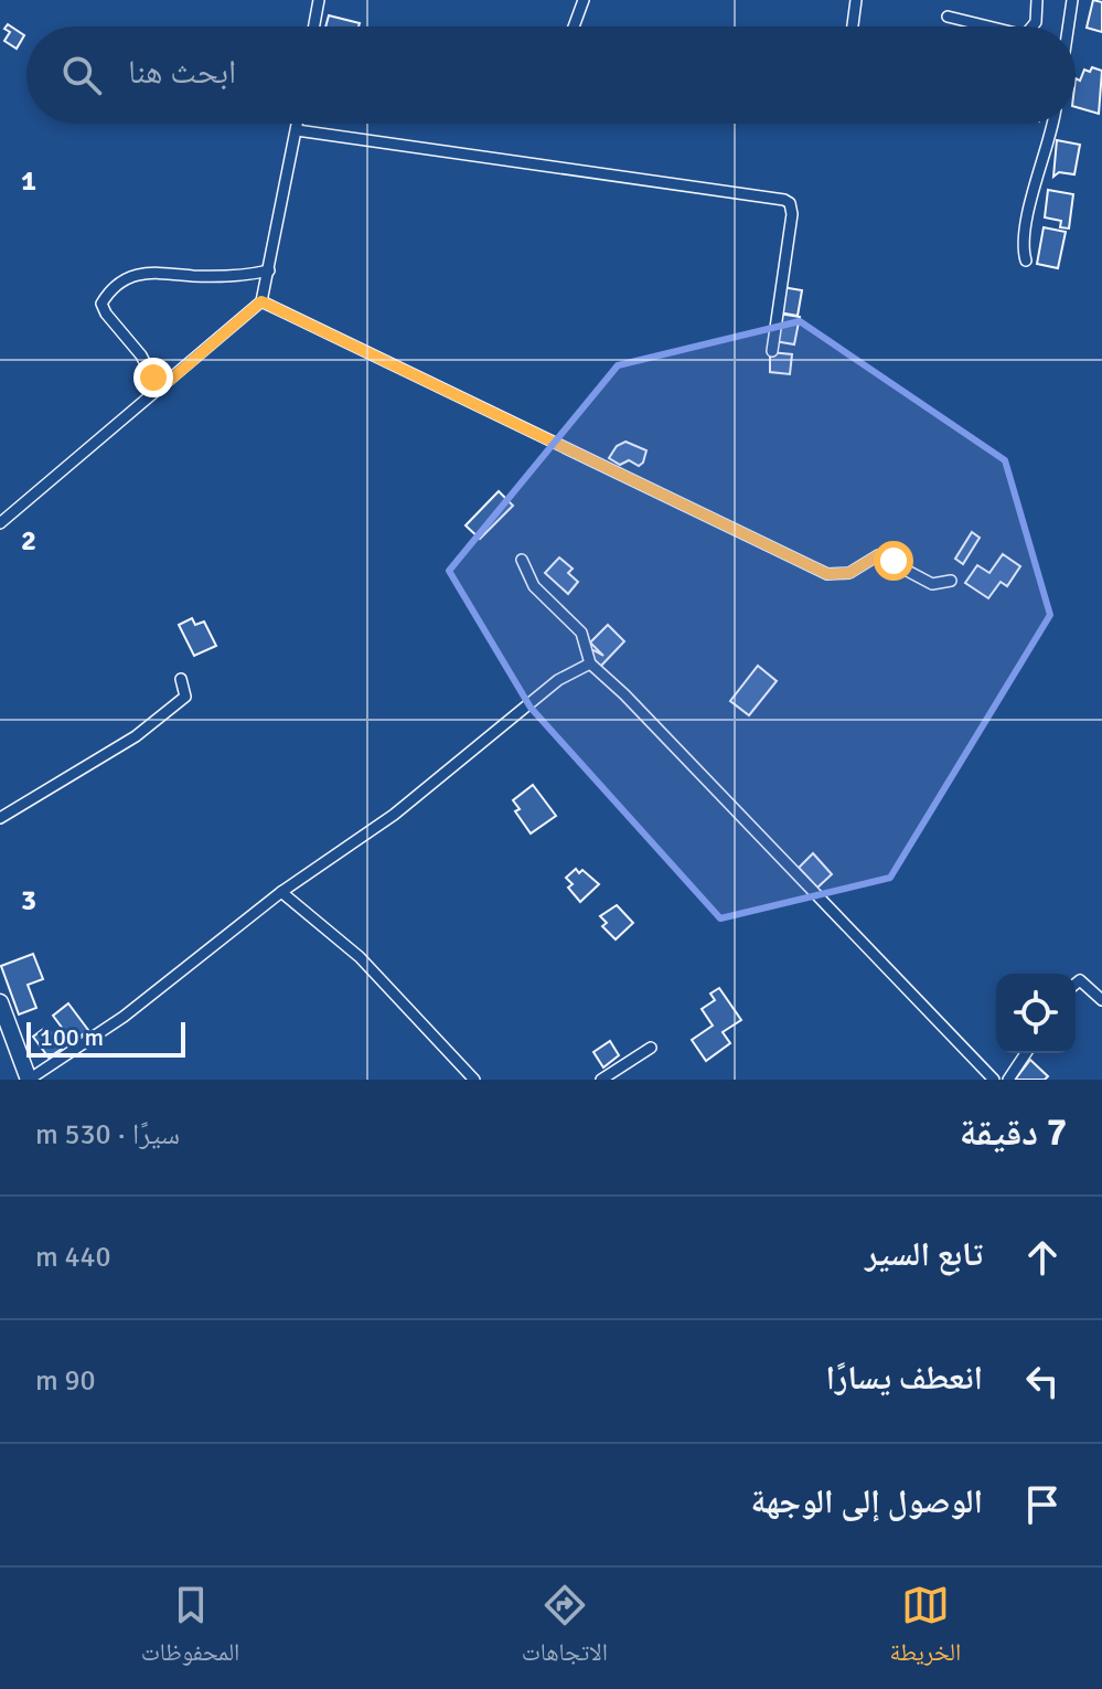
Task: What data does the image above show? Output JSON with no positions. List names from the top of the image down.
{
  "scale_bar": "100 m",
  "page": {
    "search": "ابحث هنا",
    "scale": "100 m",
    "heading": ["7 دقيقة", "سيرًا · 530 m"],
    "list": [
      ["تابع السير", "440 m"],
      ["انعطف يسارًا", "90 m"],
      "الوصول إلى الوجهة"
    ],
    "nav": ["الخريطة", "الاتجاهات", "المحفوظات"]
  },
  "grid": {
    "rows": ["1", "2", "3"]
  }
}
